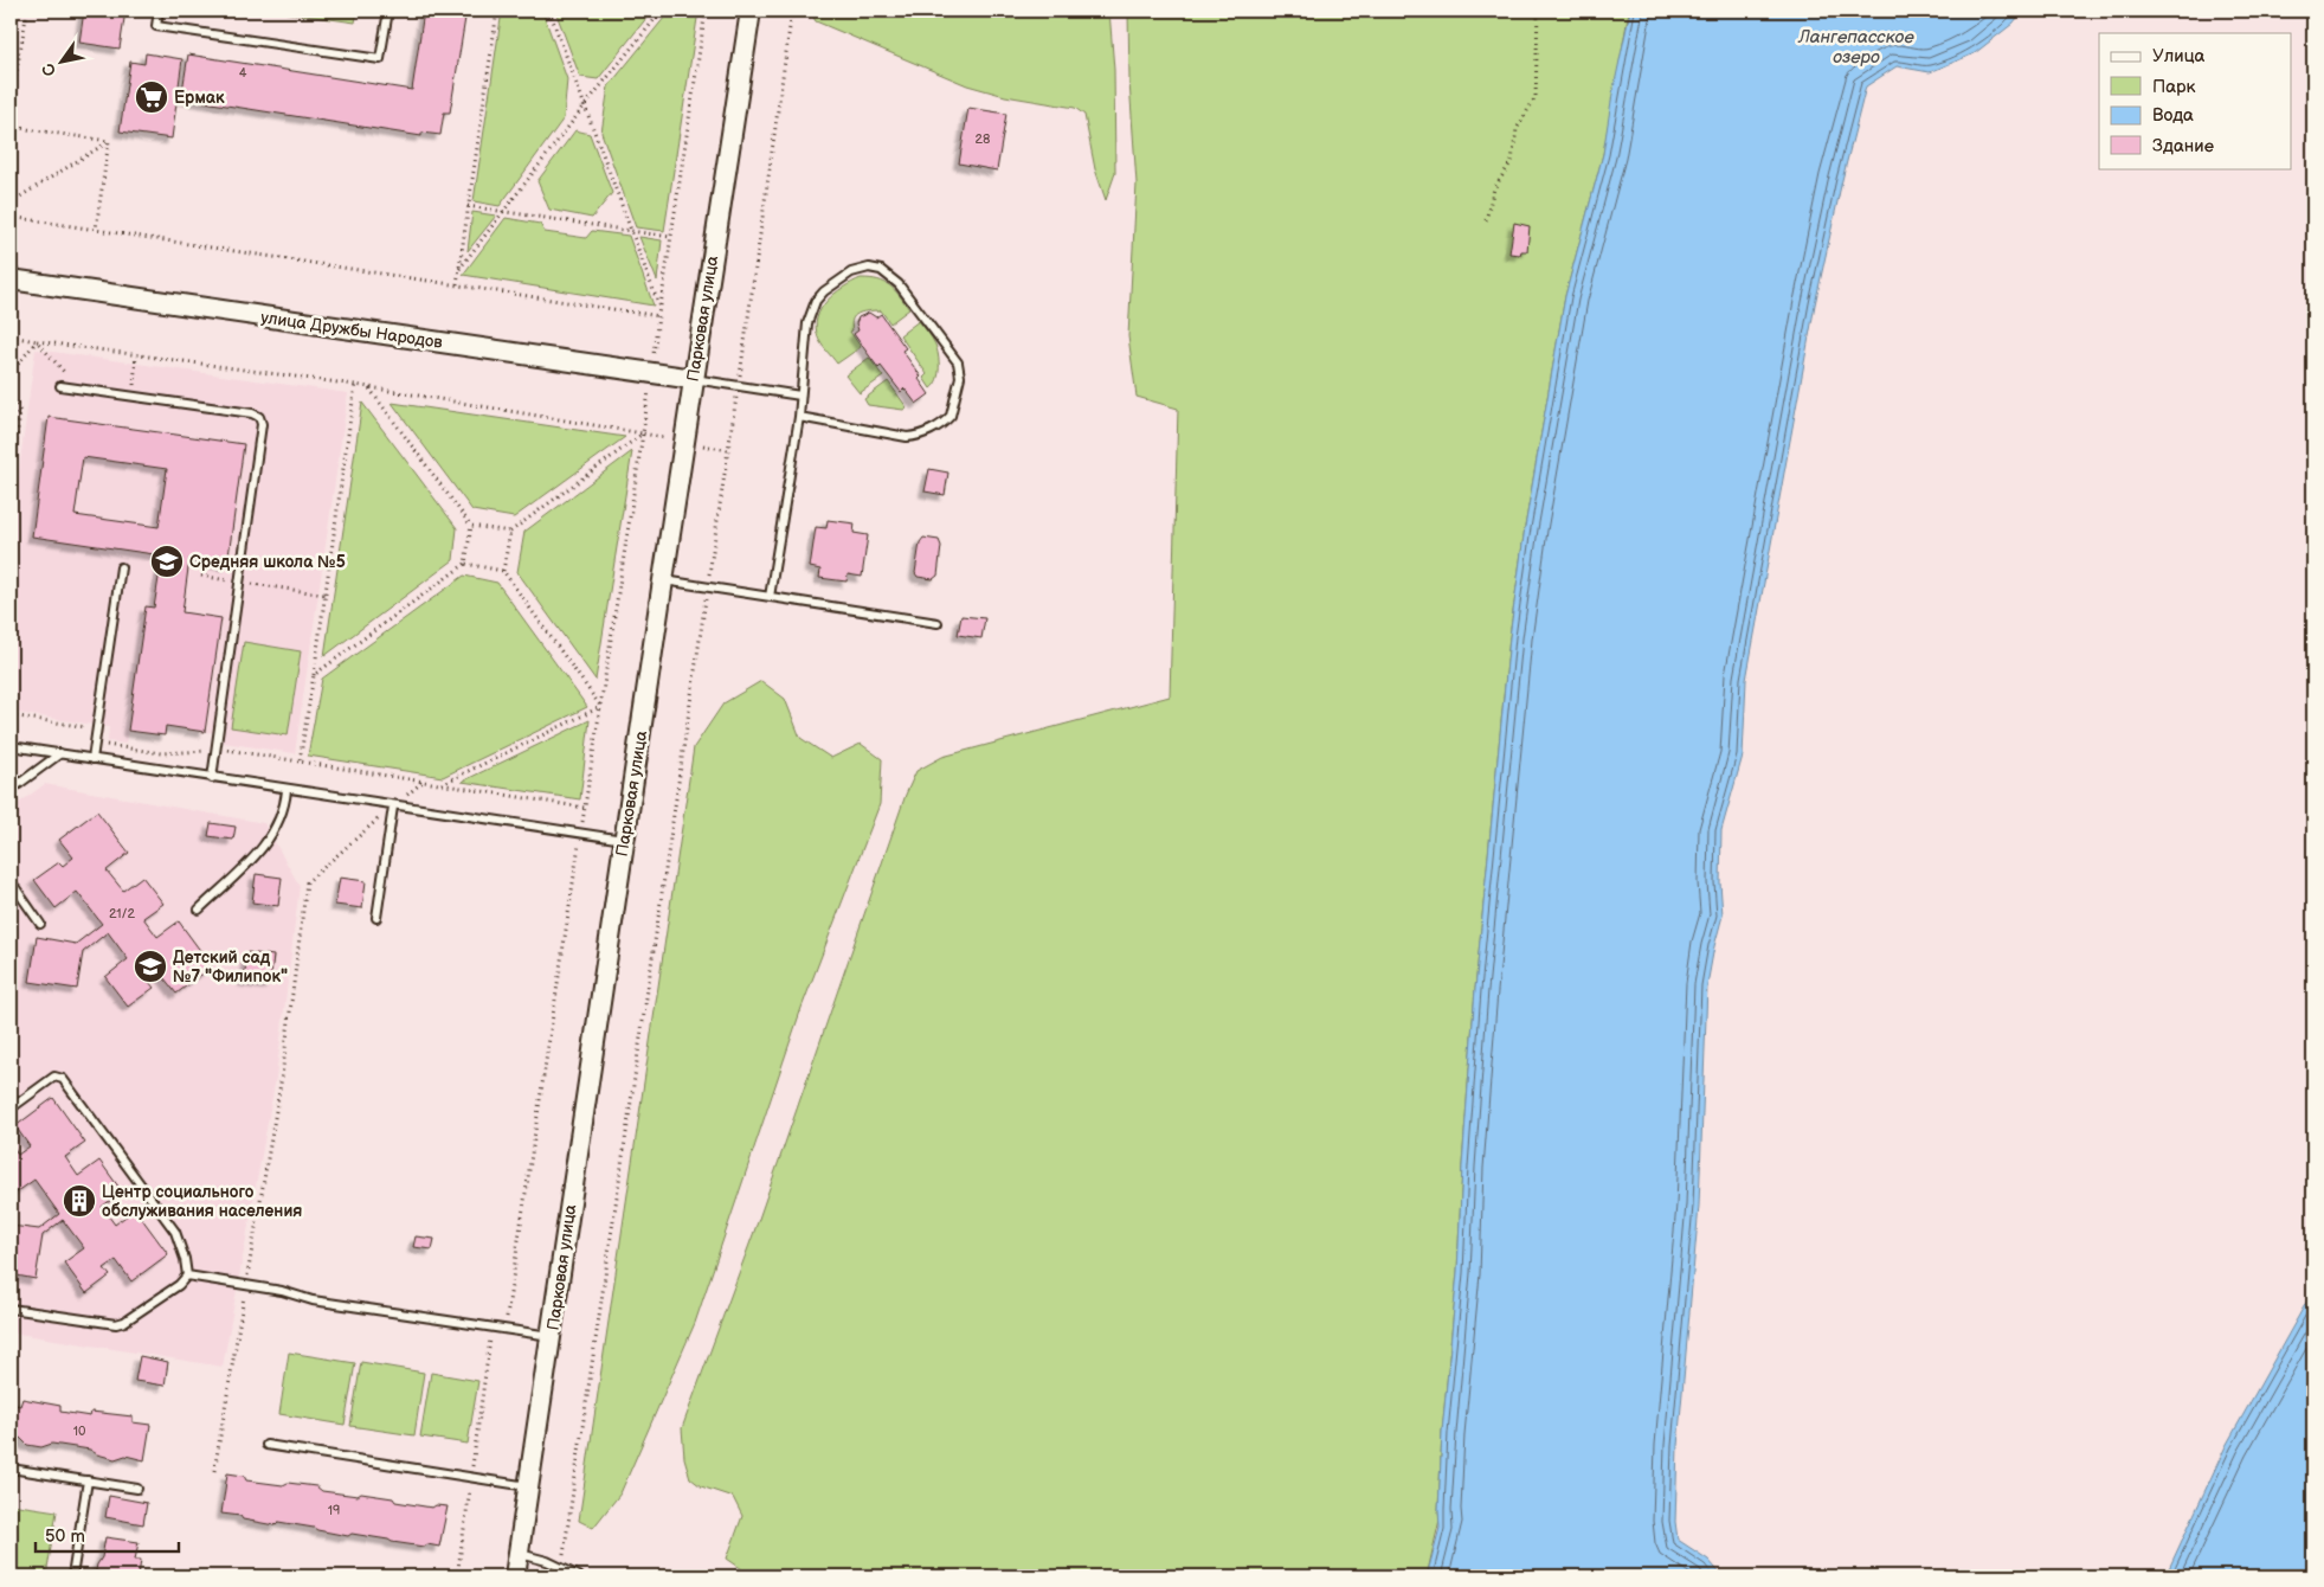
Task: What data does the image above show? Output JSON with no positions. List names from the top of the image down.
{
  "streets": {
    "street": ["Парковая улица", "улица Дружбы Народов"]
  },
  "crossings": [
    ["Парковая улица", "улица Дружбы Народов"]
  ],
  "water": ["Лангепасское озеро"],
  "places": {
    "supermarket": ["Ермак"],
    "school or university": ["Средняя школа №5", "Детский сад №7 \"Филипок\""],
    "building": ["Центр социального обслуживания населения"]
  },
  "house_numbers": [
    "4",
    "28",
    "21/2",
    "10",
    "19"
  ],
  "legend": [
    "Улица",
    "Парк",
    "Вода",
    "Здание"
  ],
  "scale_bar": "50 m",
  "north": "bottom left"
}
